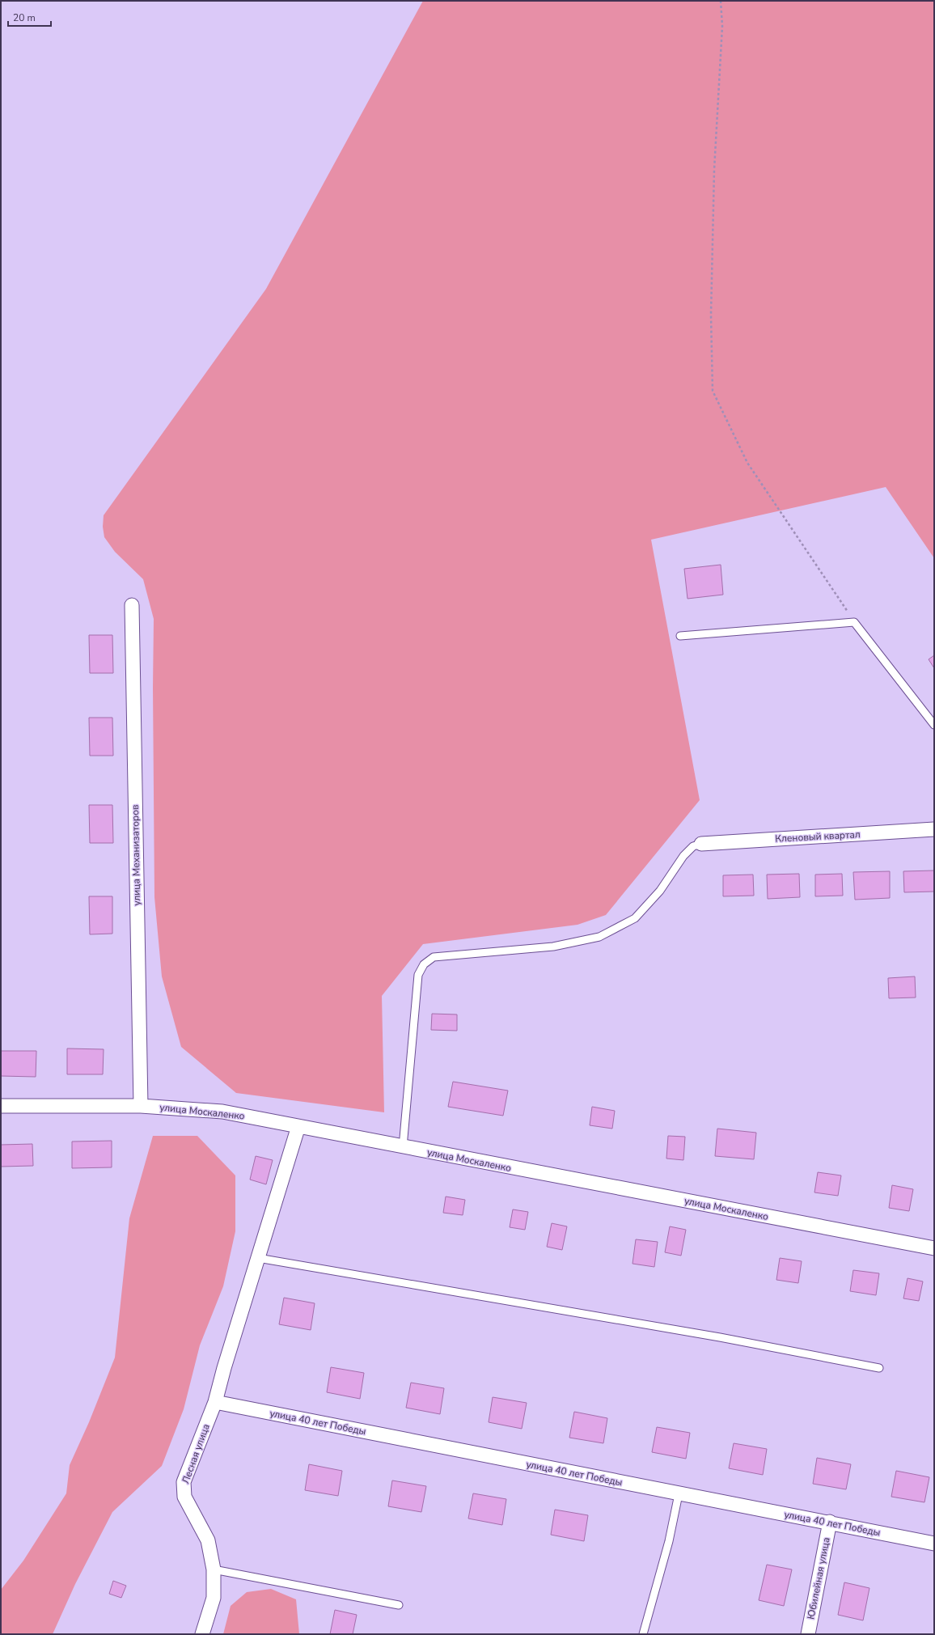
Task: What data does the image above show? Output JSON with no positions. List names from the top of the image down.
{
  "streets": {
    "street": [
      "Кленовый квартал",
      "улица Механизаторов",
      "улица Москаленко",
      "улица 40 лет Победы",
      "Лесная улица",
      "Юбилейная улица"
    ]
  },
  "crossings": [
    ["улица Механизаторов", "улица Москаленко"],
    ["улица Москаленко", "Лесная улица"],
    ["улица 40 лет Победы", "Лесная улица"],
    ["улица 40 лет Победы", "Юбилейная улица"]
  ],
  "scale_bar": "20 m"
}
